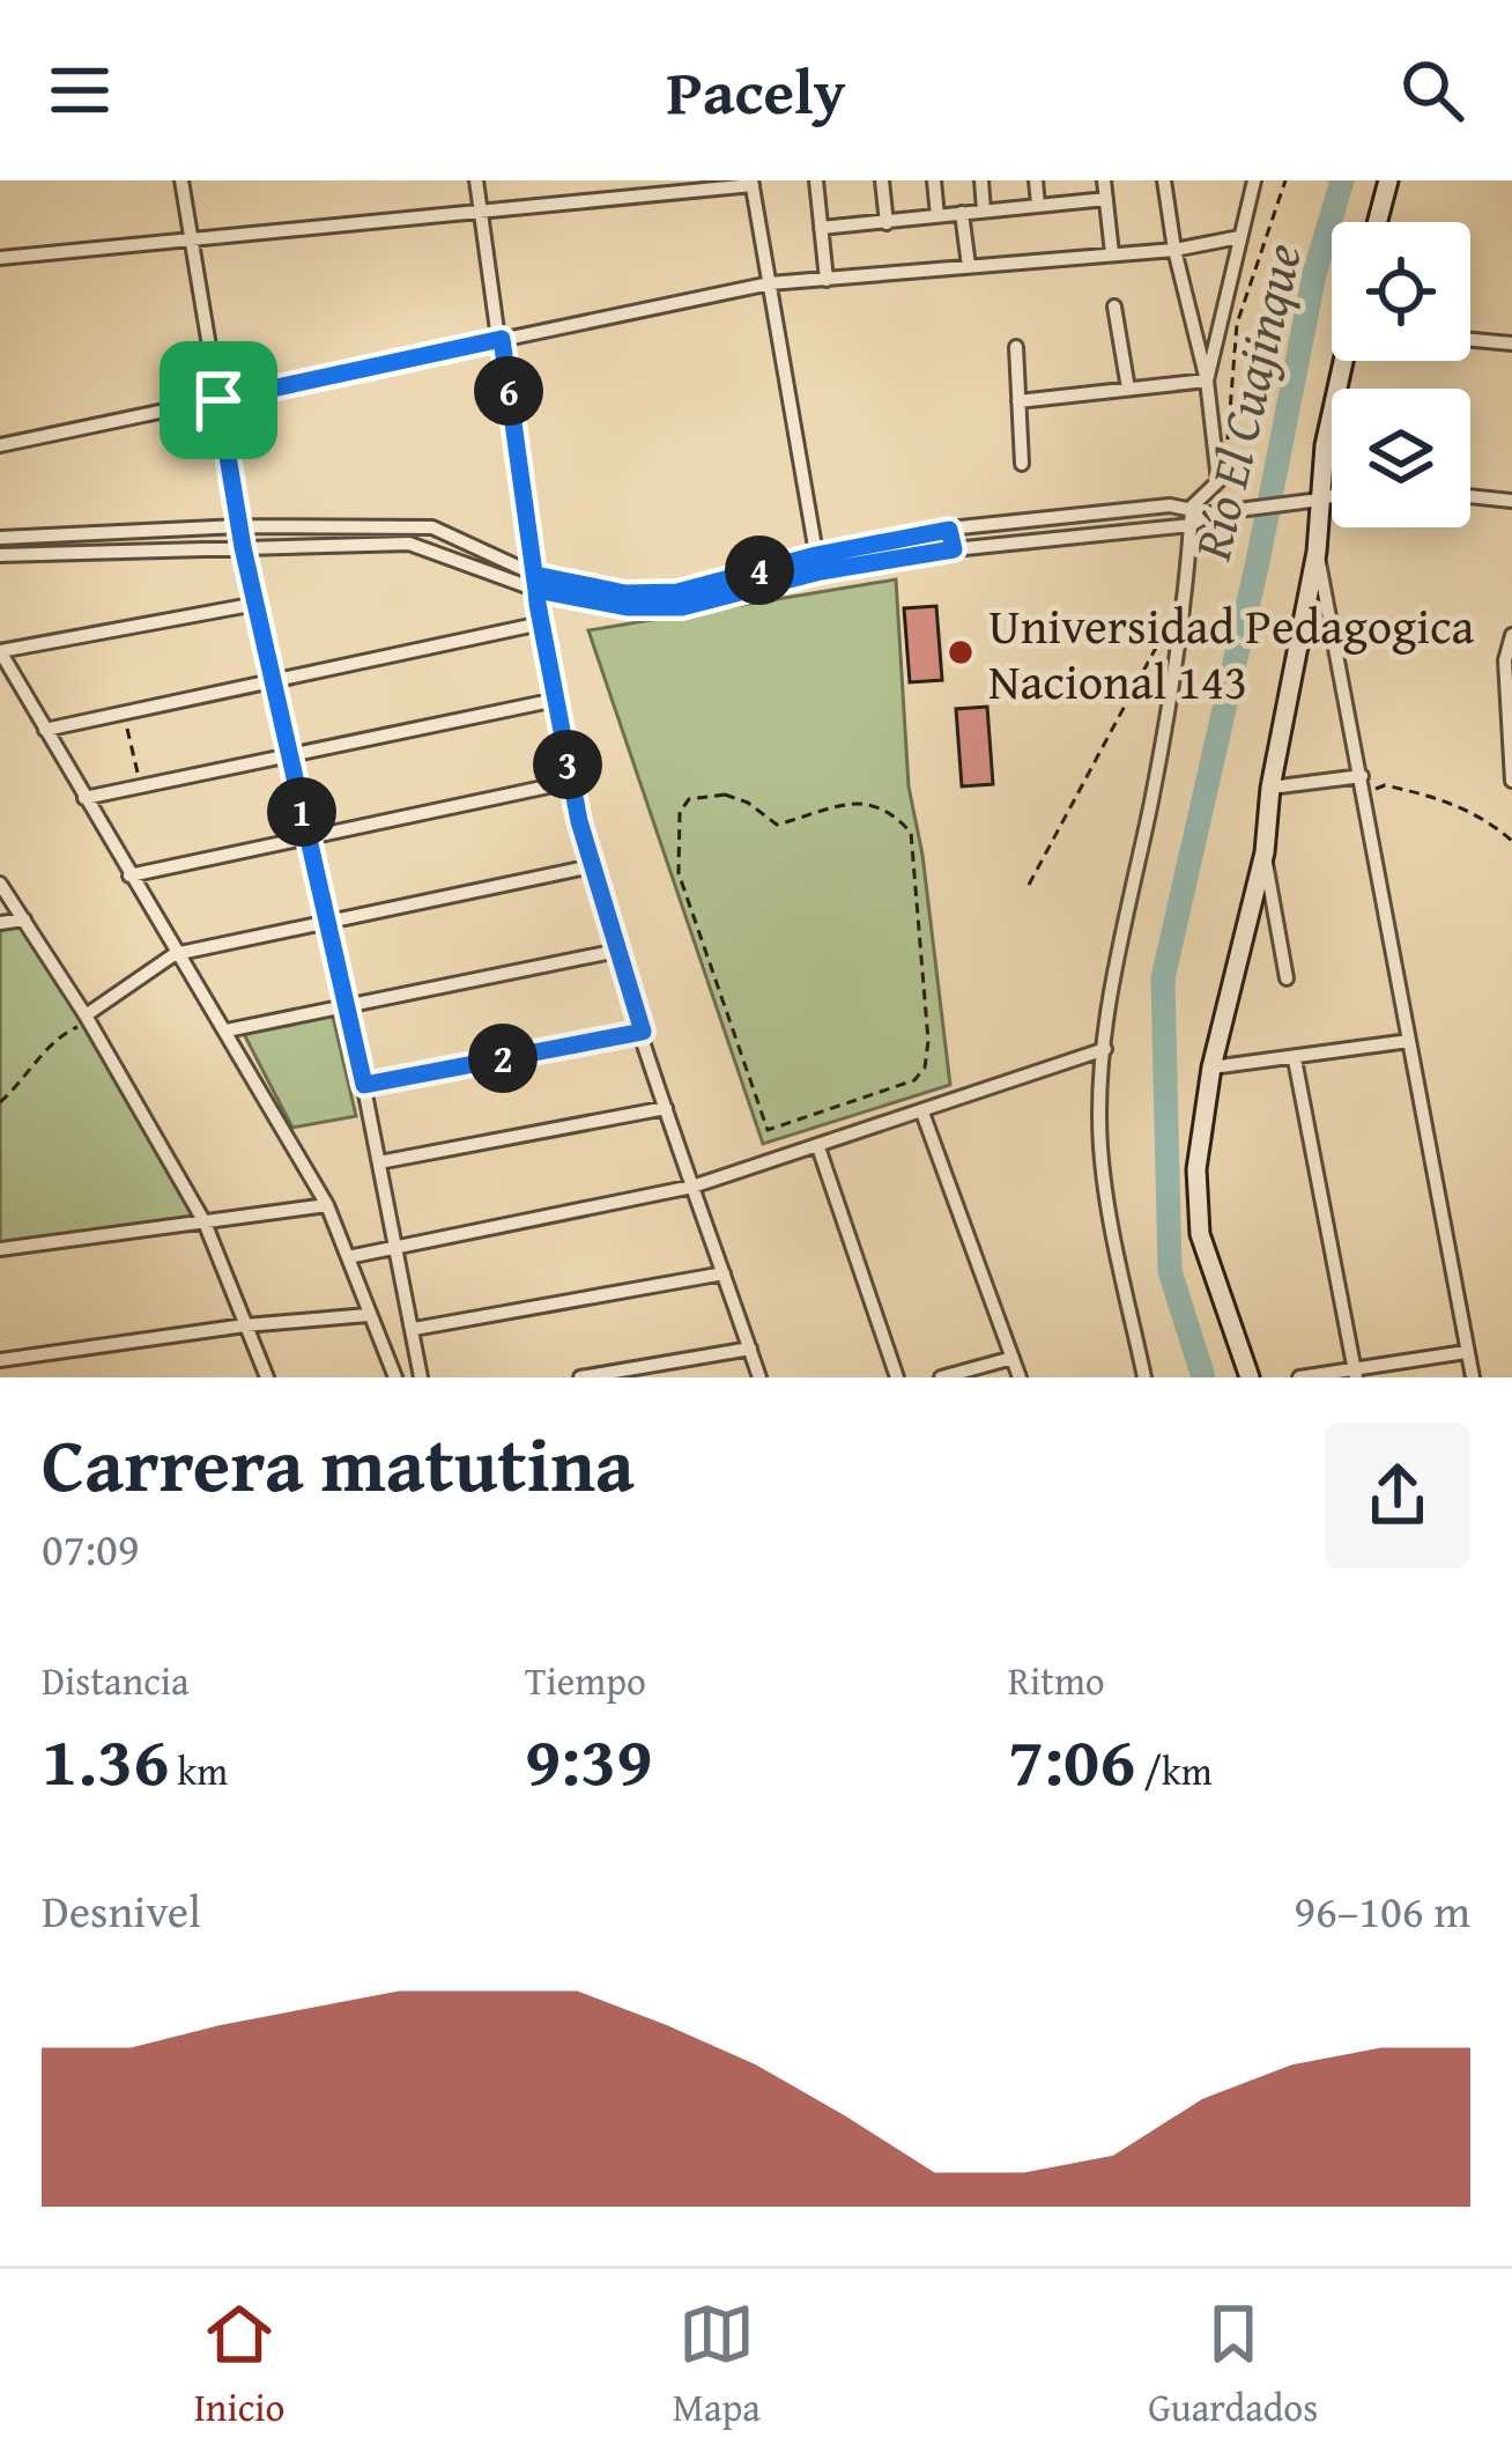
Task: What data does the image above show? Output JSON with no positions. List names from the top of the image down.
{
  "water": ["Río El Cuajinque"],
  "places": ["Universidad Pedagogica Nacional 143"],
  "page": {
    "header": "Pacely",
    "pins": [
      "6",
      "4",
      "3",
      "1",
      "2"
    ],
    "heading": ["Carrera matutina", "07:09"],
    "stats": [
      ["Distancia", "1.36 km"],
      ["Tiempo", "9:39"],
      ["Ritmo", "7:06 /km"]
    ],
    "chart": ["Desnivel", "96–106 m"],
    "tabs": ["Inicio", "Mapa", "Guardados"]
  }
}
